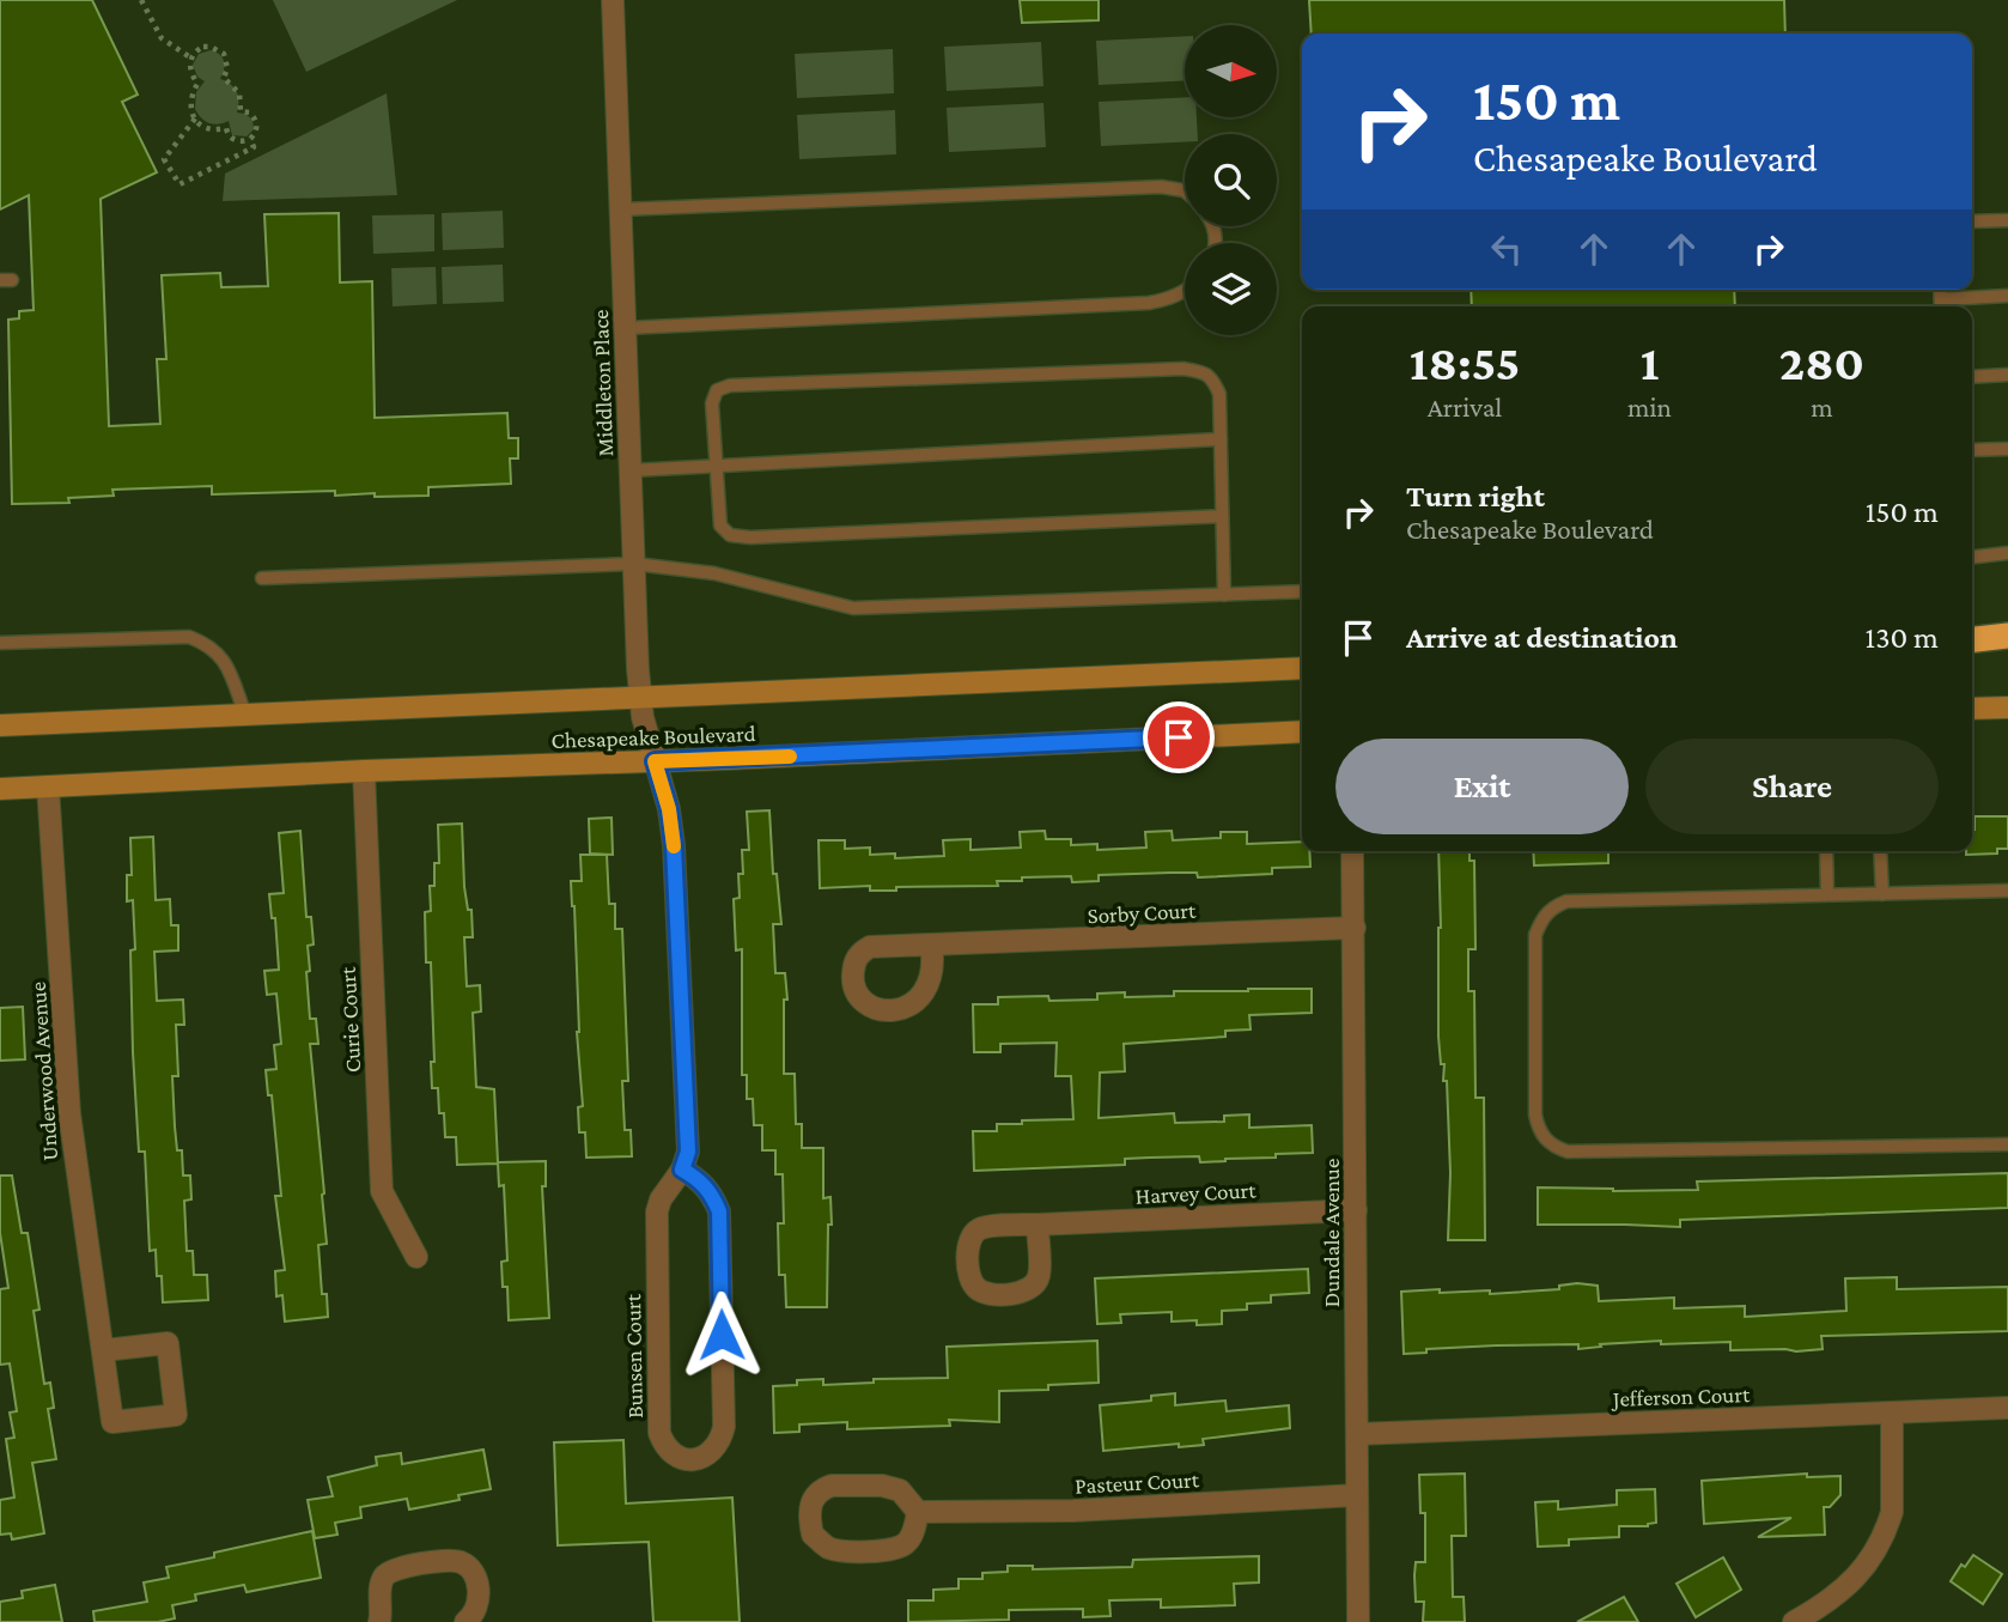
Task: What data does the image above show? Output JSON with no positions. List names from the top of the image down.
{
  "streets": {
    "main road": ["Chesapeake Boulevard"],
    "street": [
      "Middleton Place",
      "Sorby Court",
      "Curie Court",
      "Underwood Avenue",
      "Harvey Court",
      "Dundale Avenue",
      "Bunsen Court",
      "Jefferson Court",
      "Pasteur Court"
    ]
  },
  "crossings": [
    ["Middleton Place", "Chesapeake Boulevard"],
    ["Middleton Place", "Bunsen Court"],
    ["Chesapeake Boulevard", "Curie Court"],
    ["Chesapeake Boulevard", "Underwood Avenue"],
    ["Chesapeake Boulevard", "Bunsen Court"],
    ["Sorby Court", "Dundale Avenue"],
    ["Harvey Court", "Dundale Avenue"],
    ["Dundale Avenue", "Jefferson Court"],
    ["Dundale Avenue", "Pasteur Court"]
  ],
  "north": "right",
  "page": {
    "turn": ["150 m", "Chesapeake Boulevard"],
    "eta": [
      "18:55",
      "Arrival",
      "1",
      "min",
      "280",
      "m"
    ],
    "list": [
      {
        "name": "Turn right",
        "note": "Chesapeake Boulevard",
        "value": "150 m"
      },
      {
        "name": "Arrive at destination",
        "value": "130 m"
      }
    ],
    "buttons": ["Exit", "Share"]
  }
}
